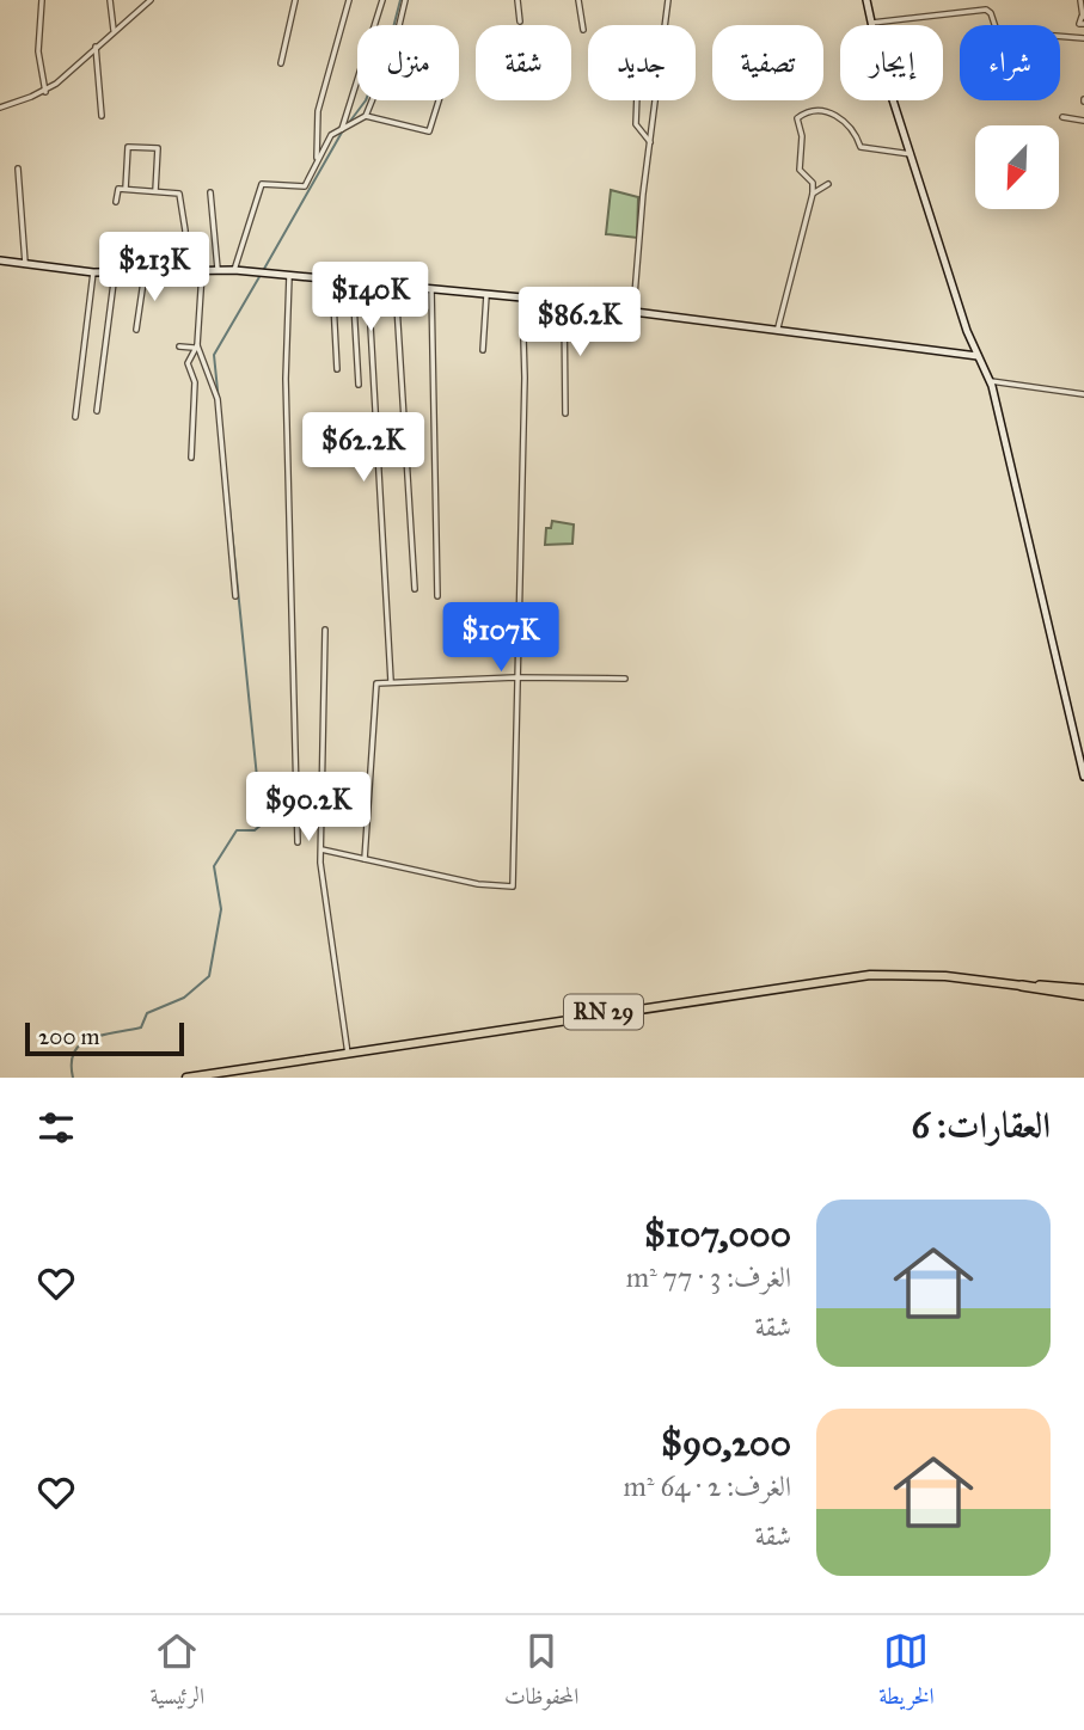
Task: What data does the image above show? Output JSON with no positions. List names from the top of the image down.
{
  "streets": {
    "highway": ["RN 29"]
  },
  "scale_bar": "200 m",
  "north": "bottom left",
  "page": {
    "chip": [
      "شراء",
      "إيجار",
      "تصفية",
      "جديد",
      "شقة",
      "منزل"
    ],
    "price": [
      "$213K",
      "$140K",
      "$86.2K",
      "$62.2K",
      "$107K",
      "$90.2K"
    ],
    "scale": "200 m",
    "heading": "العقارات: 6",
    "list": [
      {
        "name": "$107,000",
        "note": "الغرف: 3 · 77 m² · شقة"
      },
      {
        "name": "$90,200",
        "note": "الغرف: 2 · 64 m² · شقة"
      }
    ],
    "tabs": ["الخريطة", "المحفوظات", "الرئيسية"]
  }
}
